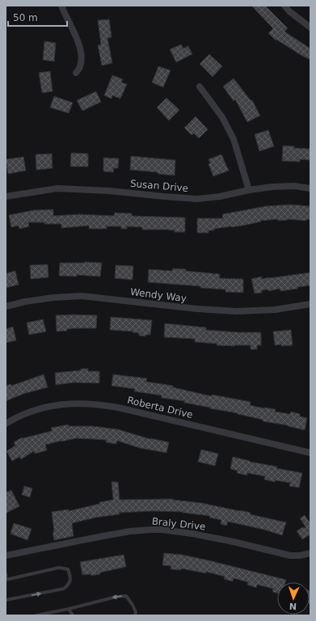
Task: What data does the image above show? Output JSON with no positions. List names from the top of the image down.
{
  "streets": {
    "street": [
      "Susan Drive",
      "Wendy Way",
      "Roberta Drive",
      "Braly Drive"
    ]
  },
  "scale_bar": "50 m",
  "north": "bottom"
}
